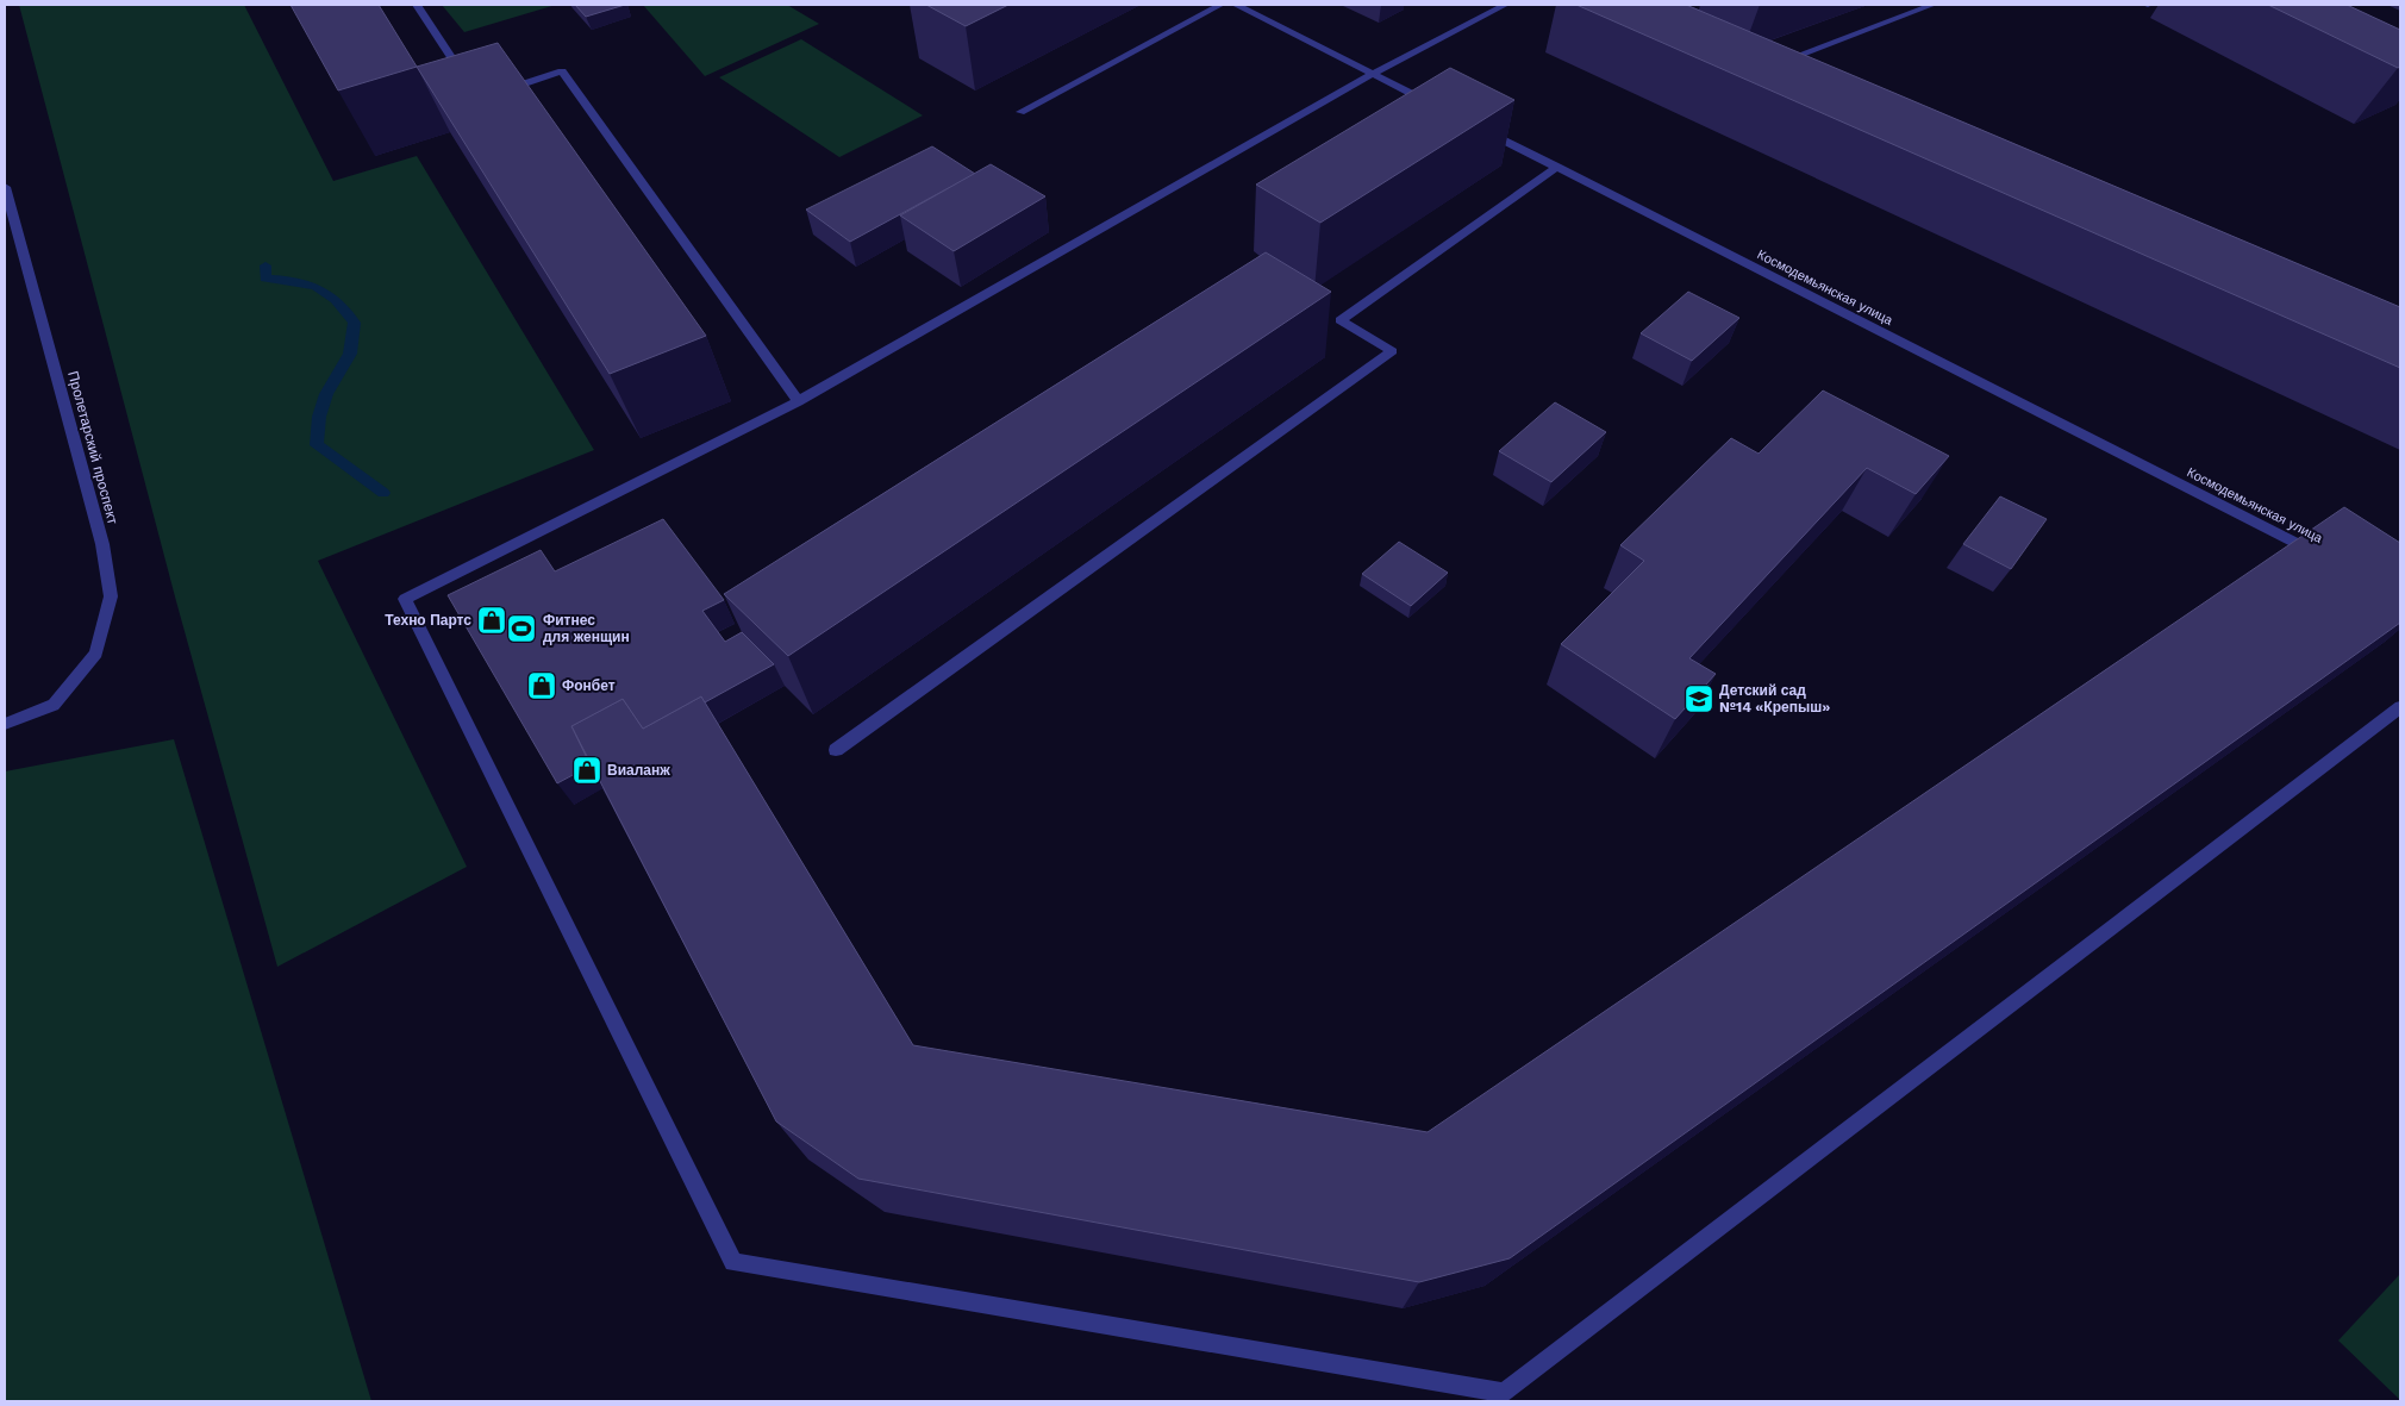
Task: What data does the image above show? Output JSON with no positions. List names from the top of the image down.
{
  "streets": {
    "street": ["Космодемьянская улица", "Пролетарский проспект"]
  },
  "places": {
    "shop": ["Техно Партс", "Фонбет", "Виаланж"],
    "sports": ["Фитнес для женщин"],
    "school or university": ["Детский сад №14 «Крепыш»"]
  }
}
